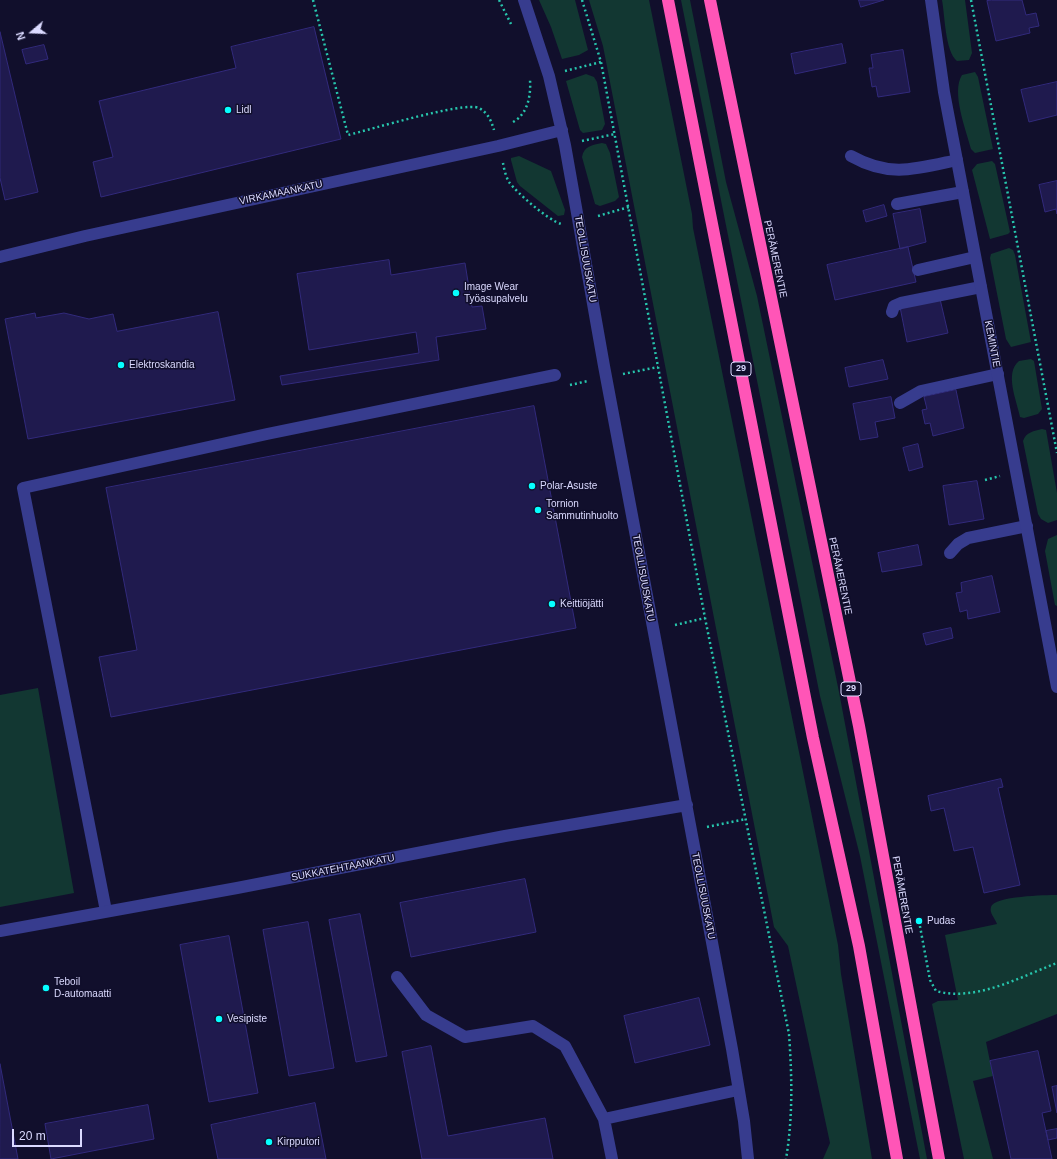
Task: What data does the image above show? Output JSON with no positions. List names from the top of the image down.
{
  "streets": {
    "highway": ["PERÄMERENTIE", "29"],
    "street": [
      "VIRKAMAANKATU",
      "TEOLLISUUSKATU",
      "KEMINTIE",
      "SUKKATEHTAANKATU"
    ]
  },
  "crossings": [
    ["VIRKAMAANKATU", "TEOLLISUUSKATU"],
    ["TEOLLISUUSKATU", "SUKKATEHTAANKATU"]
  ],
  "places": [
    "Lidl",
    "Image Wear Työasupalvelu",
    "Elektroskandia",
    "Polar-Asuste",
    "Tornion Sammutinhuolto",
    "Keittiöjätti",
    "Pudas",
    "Teboil D-automaatti",
    "Vesipiste",
    "Kirpputori"
  ],
  "scale_bar": "20 m",
  "north": "left"
}
